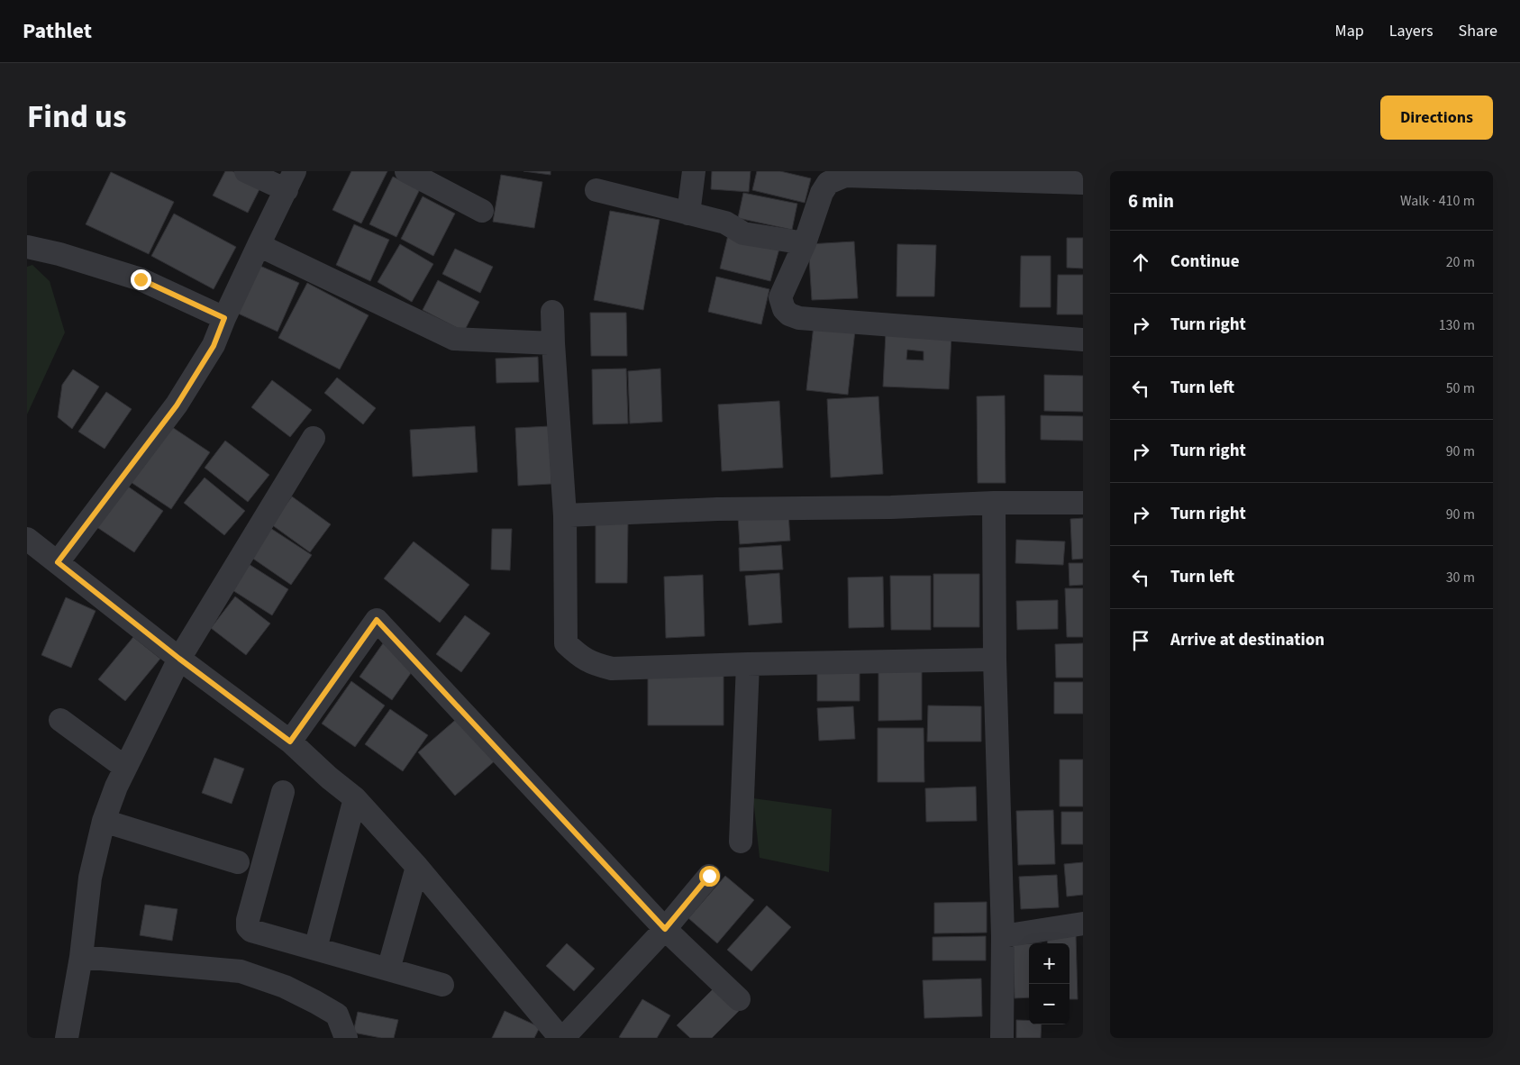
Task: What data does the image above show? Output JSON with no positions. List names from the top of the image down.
{
  "page": {
    "header": "Pathlet",
    "nav": ["Map", "Layers", "Share"],
    "title": "Find us",
    "buttons": "Directions",
    "heading": ["6 min", "Walk · 410 m"],
    "list": [
      ["Continue", "20 m"],
      ["Turn right", "130 m"],
      ["Turn left", "50 m"],
      ["Turn right", "90 m"],
      ["Turn right", "90 m"],
      ["Turn left", "30 m"],
      "Arrive at destination"
    ],
    "map_buttons": ["+", "−"]
  }
}
